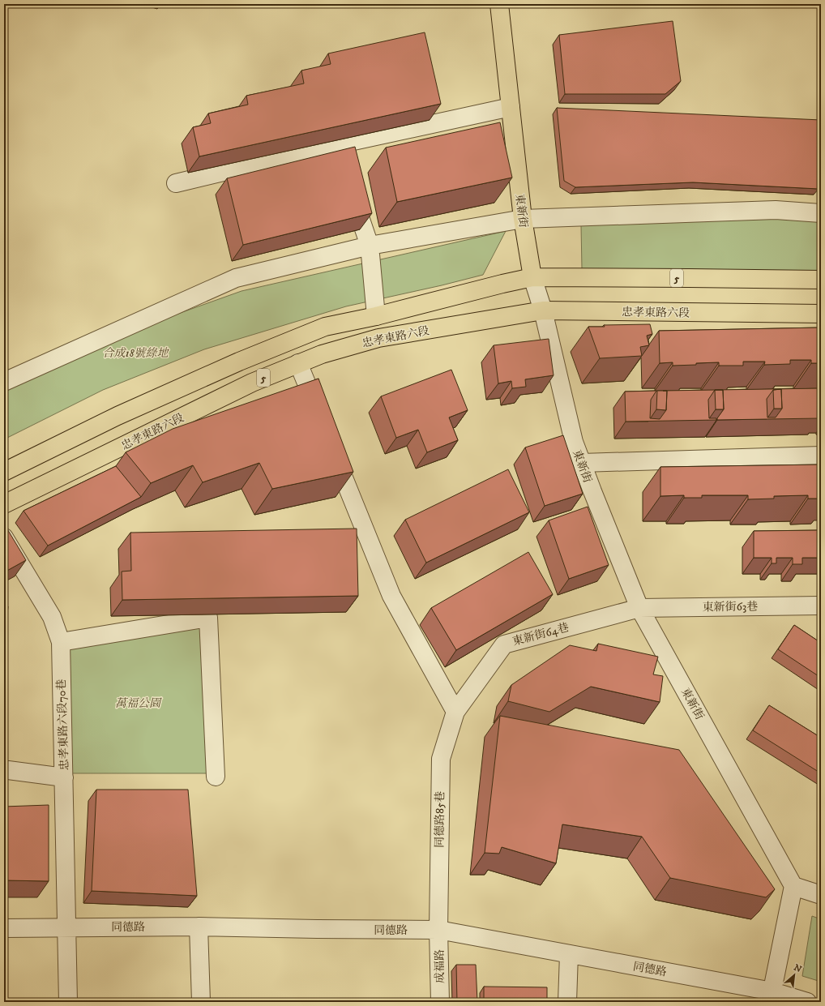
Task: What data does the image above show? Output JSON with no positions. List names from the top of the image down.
{
  "streets": {
    "main road": ["東新街", "5", "忠孝東路六段"],
    "street": [
      "東新街63巷",
      "東新街64巷",
      "忠孝東路六段70巷",
      "同德路85巷",
      "同德路",
      "成福路"
    ]
  },
  "crossings": [
    ["東新街", "忠孝東路六段"],
    ["東新街", "東新街63巷"],
    ["東新街", "東新街64巷"],
    ["東新街63巷", "東新街64巷"],
    ["東新街64巷", "同德路85巷"],
    ["忠孝東路六段70巷", "同德路"],
    ["同德路85巷", "同德路"],
    ["同德路85巷", "成福路"],
    ["同德路", "成福路"]
  ],
  "parks": ["合成18號綠地", "萬福公園"],
  "north": "top right"
}
